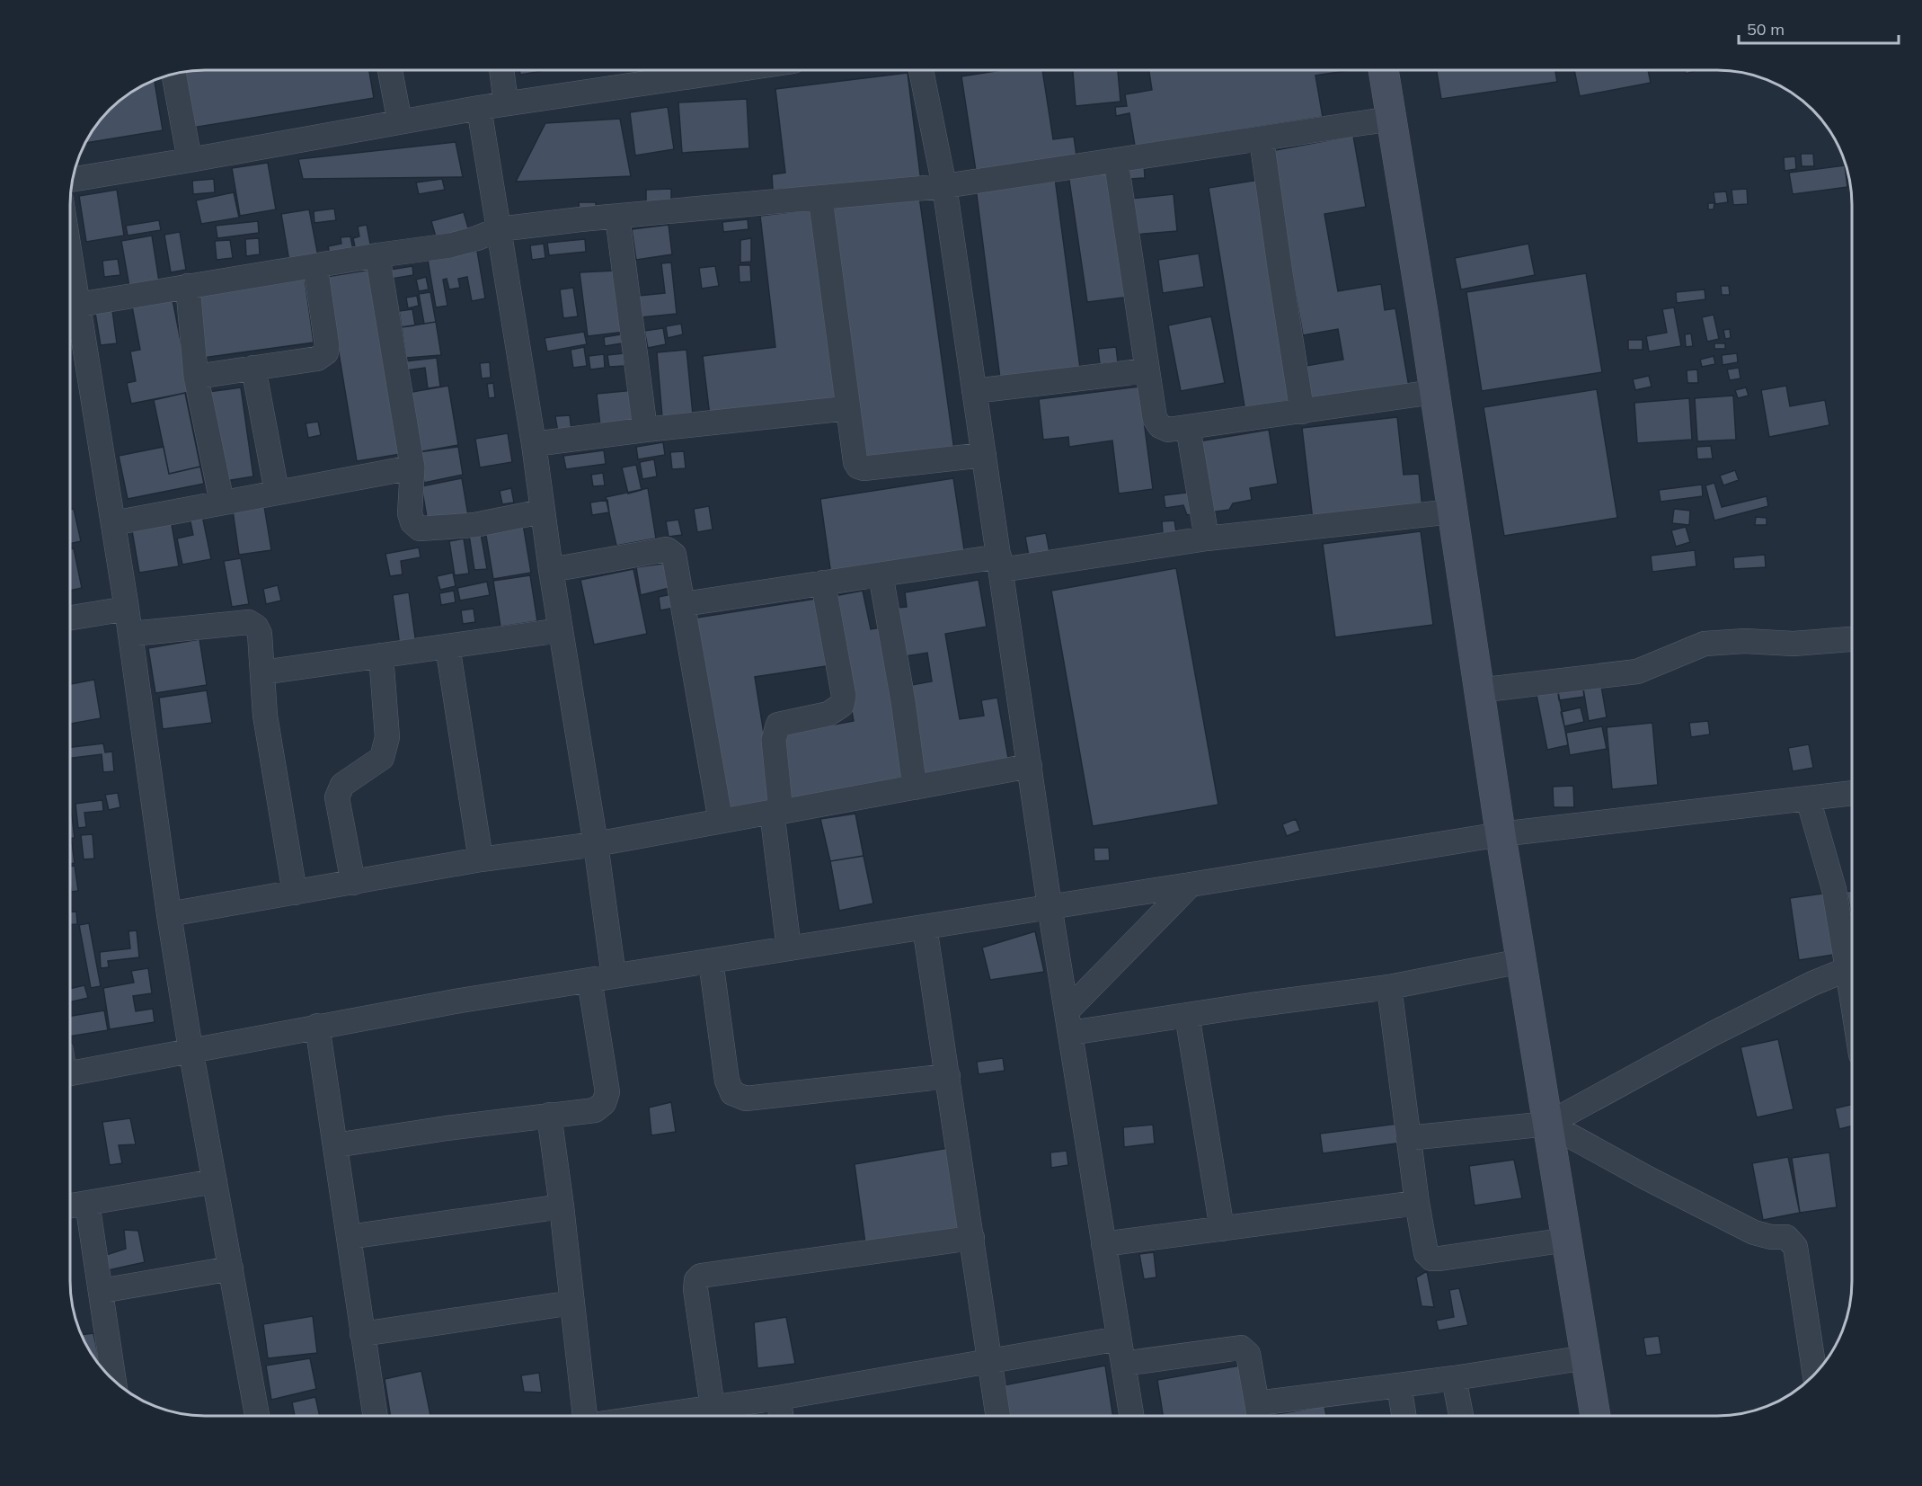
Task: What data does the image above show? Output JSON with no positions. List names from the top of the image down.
{
  "scale_bar": "50 m"
}
